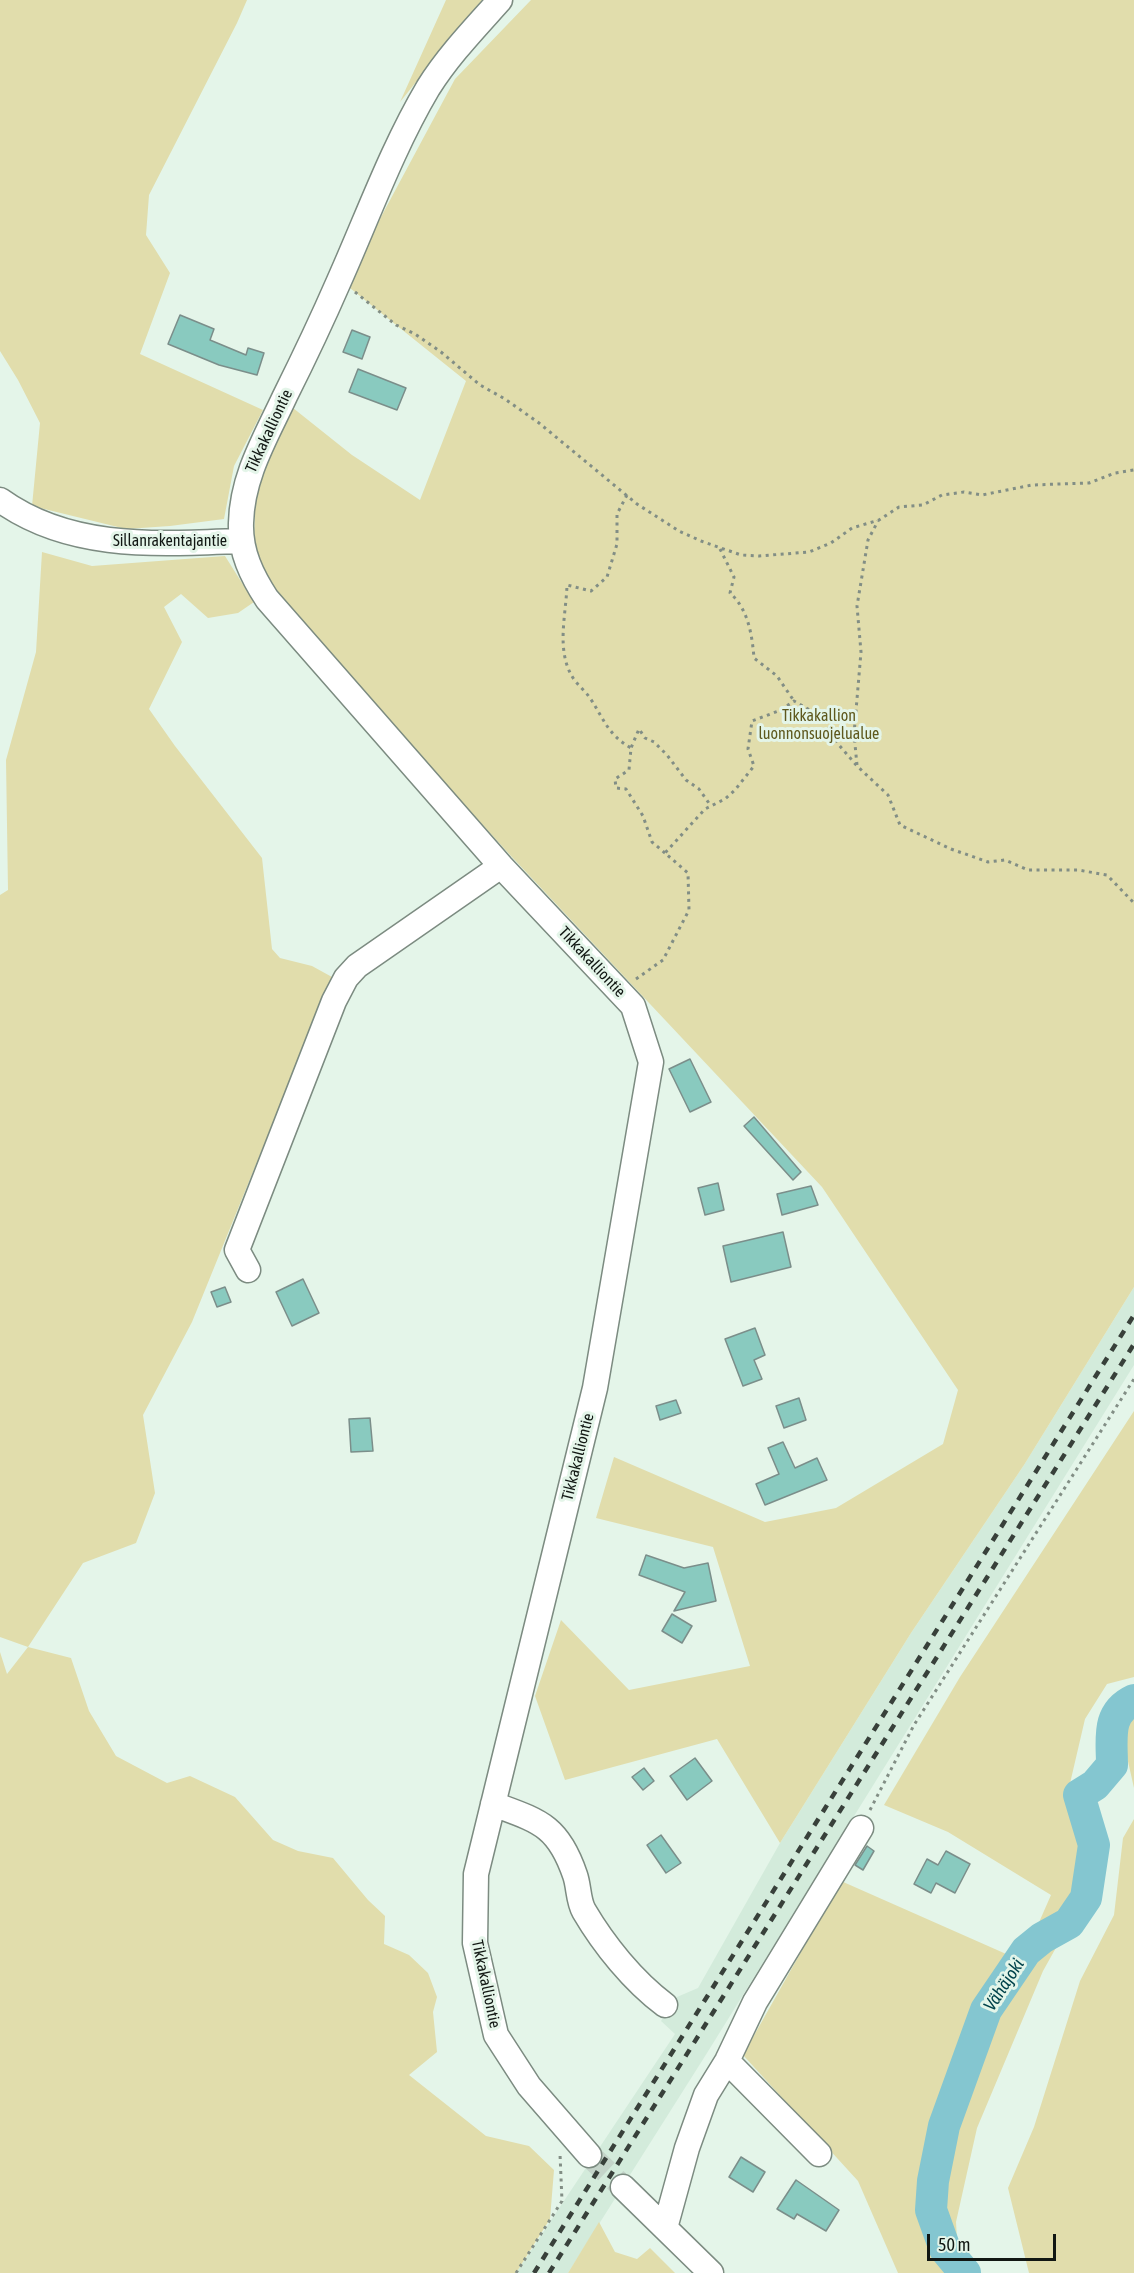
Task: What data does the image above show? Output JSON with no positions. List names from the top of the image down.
{
  "streets": {
    "street": ["Tikkakalliontie", "Sillanrakentajantie"]
  },
  "crossings": [
    ["Tikkakalliontie", "Sillanrakentajantie"]
  ],
  "water": ["Vähäjoki"],
  "parks": ["Tikkakallion luonnonsuojelualue"],
  "scale_bar": "50 m"
}
